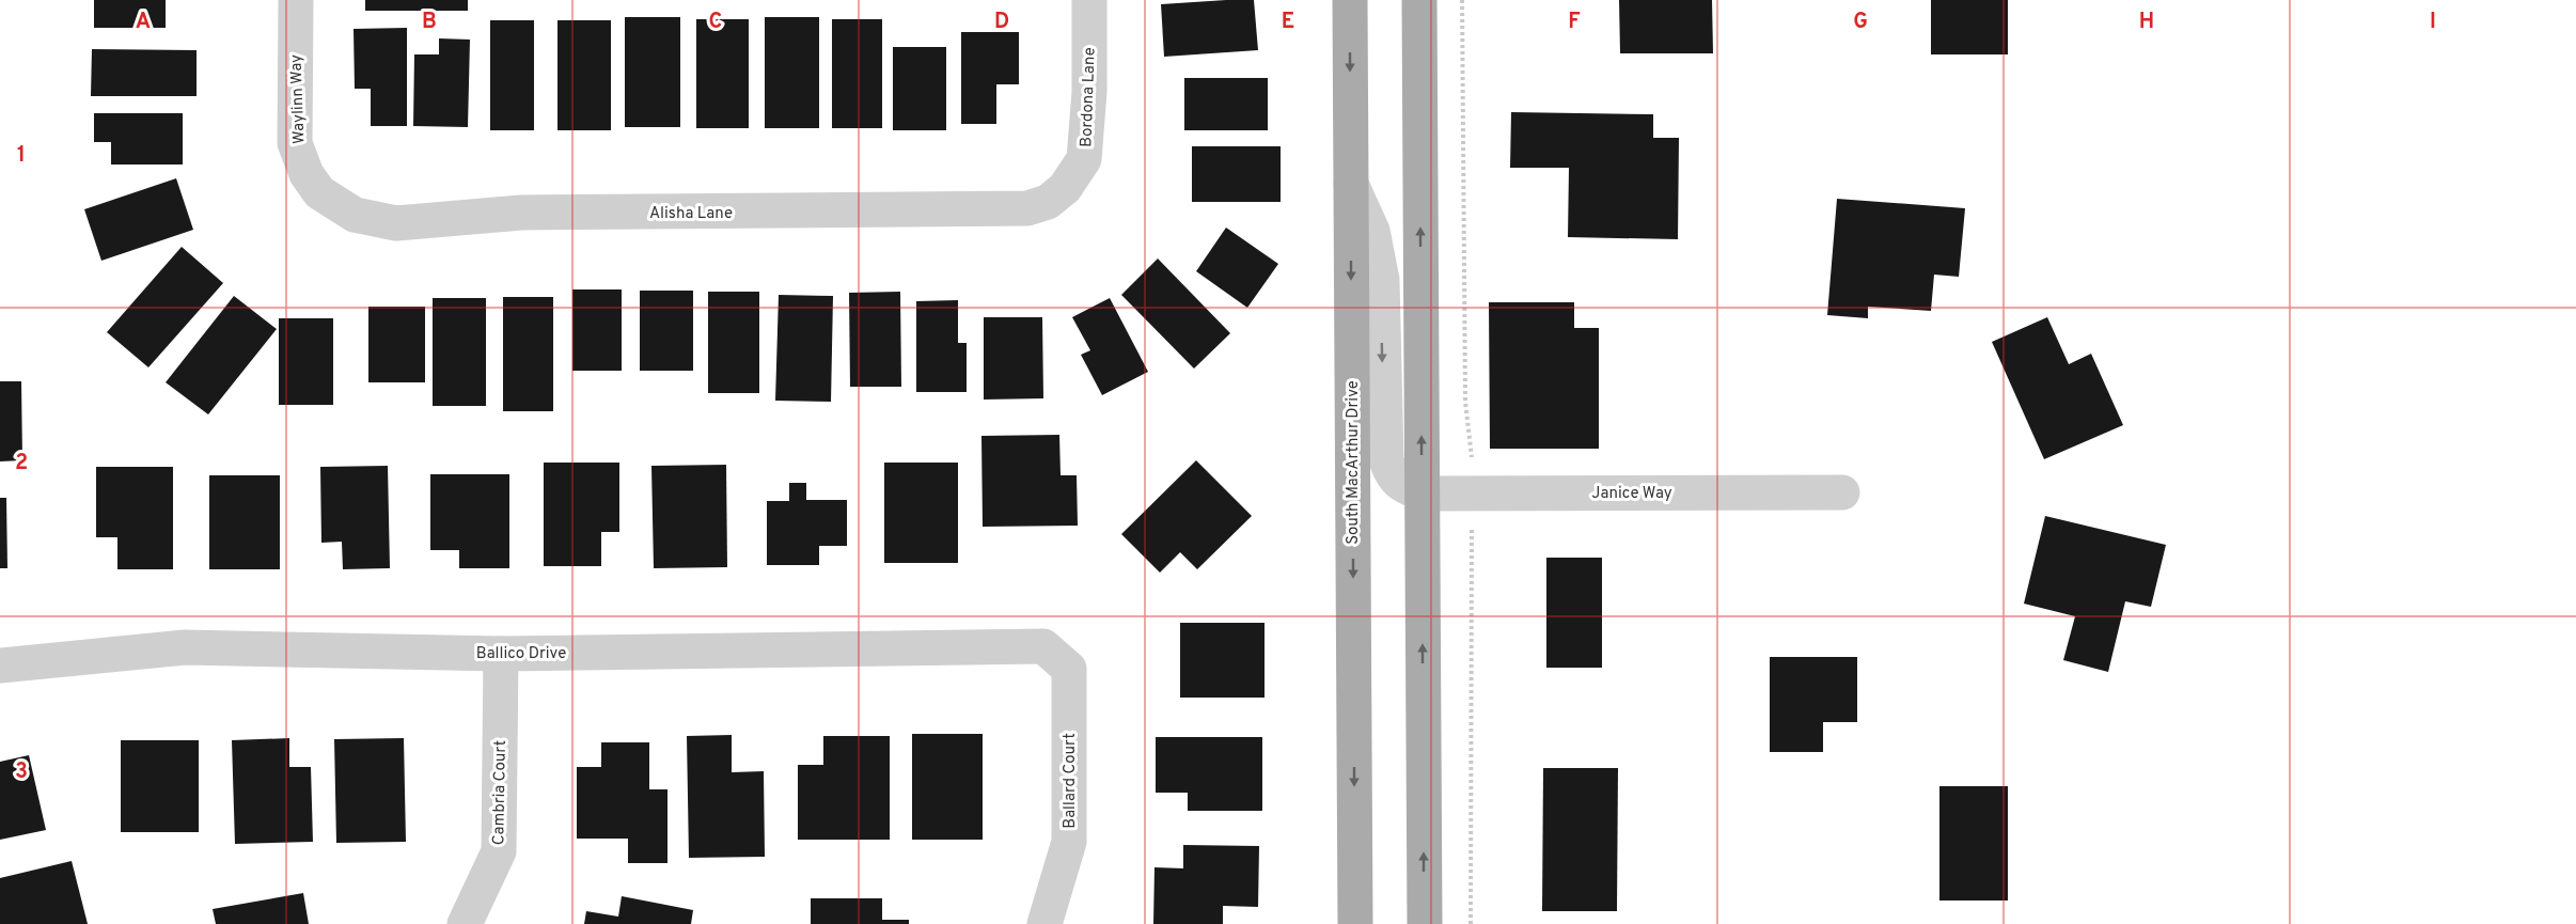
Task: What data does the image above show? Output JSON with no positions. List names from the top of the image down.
{
  "streets": {
    "main road": ["South MacArthur Drive"],
    "street": [
      "Bordona Lane",
      "Waylinn Way",
      "Alisha Lane",
      "Janice Way",
      "Ballico Drive",
      "Ballard Court",
      "Cambria Court"
    ]
  },
  "crossings": [
    ["Bordona Lane", "Alisha Lane"],
    ["Waylinn Way", "Alisha Lane"],
    ["Ballico Drive", "Ballard Court"],
    ["Ballico Drive", "Cambria Court"]
  ],
  "grid": {
    "columns": [
      "A",
      "B",
      "C",
      "D",
      "E",
      "F",
      "G",
      "H",
      "I"
    ],
    "rows": ["1", "2", "3"]
  }
}
